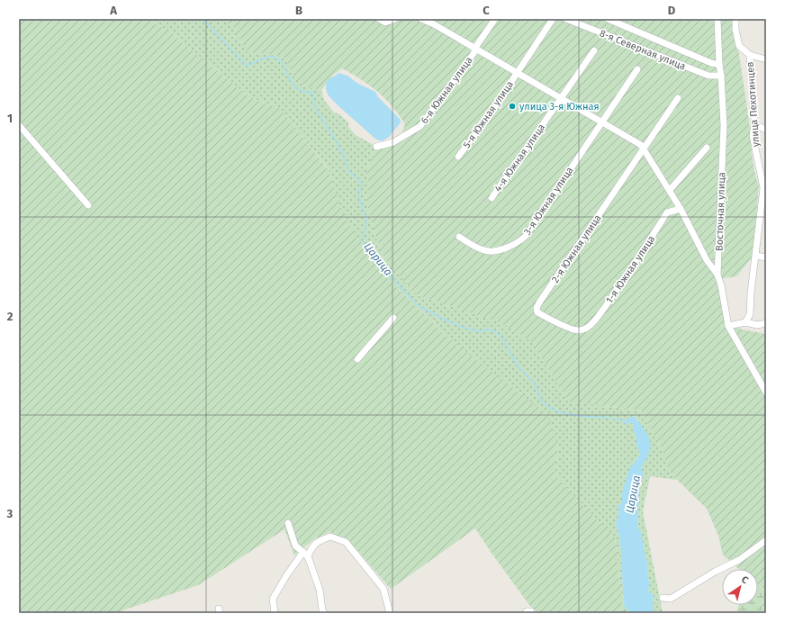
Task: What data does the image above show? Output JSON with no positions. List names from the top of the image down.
{
  "streets": {
    "street": [
      "8-я Северная улица",
      "6-я Южная улица",
      "улица Пехотинцев",
      "5-я Южная улица",
      "4-я Южная улица",
      "3-я Южная улица",
      "Восточная улица",
      "2-я Южная улица",
      "1-я Южная улица"
    ]
  },
  "crossings": [
    ["8-я Северная улица", "Восточная улица"],
    ["2-я Южная улица", "1-я Южная улица"]
  ],
  "water": ["Царица"],
  "places": ["улица 3-я Южная"],
  "north": "top right",
  "grid": {
    "columns": [
      "A",
      "B",
      "C",
      "D"
    ],
    "rows": ["1", "2", "3"]
  }
}
